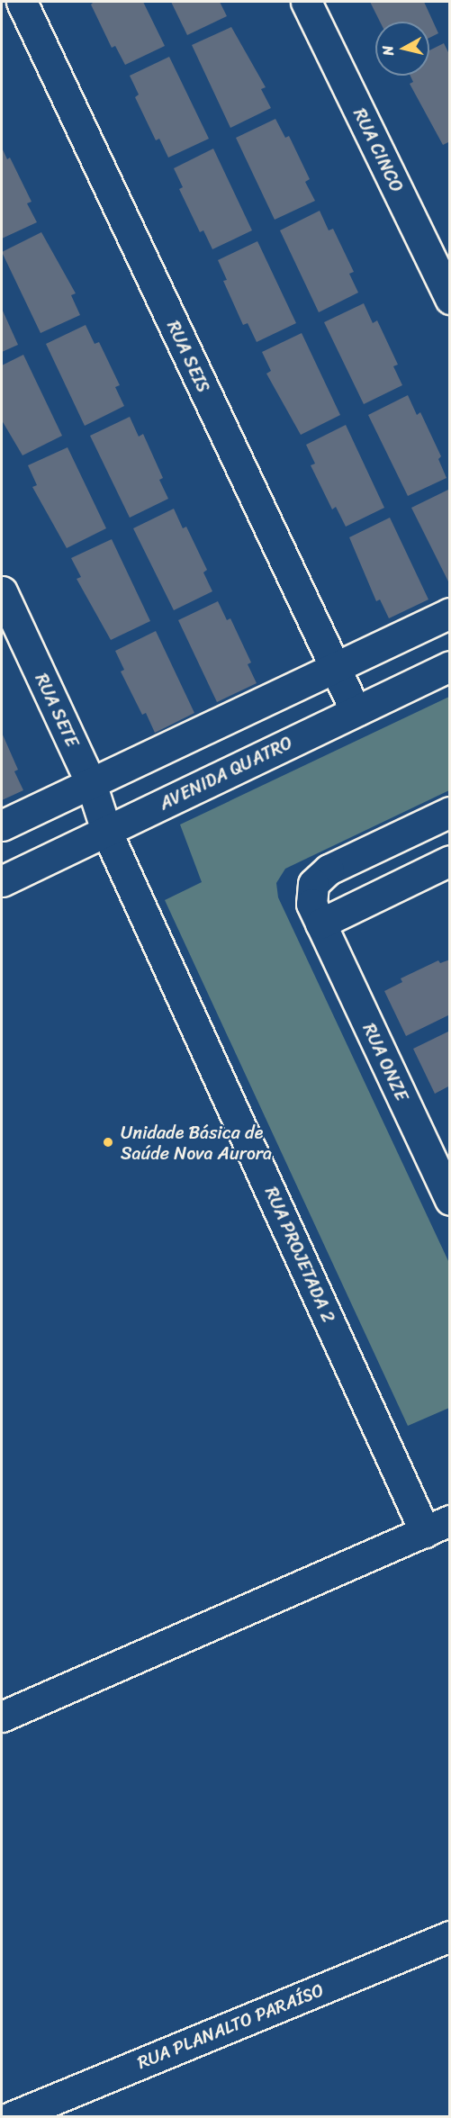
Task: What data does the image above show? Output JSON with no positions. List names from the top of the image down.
{
  "streets": {
    "street": [
      "RUA CINCO",
      "RUA SEIS",
      "RUA SETE",
      "AVENIDA QUATRO",
      "RUA ONZE",
      "RUA PROJETADA 2",
      "RUA PLANALTO PARAÍSO"
    ]
  },
  "crossings": [
    ["RUA SEIS", "AVENIDA QUATRO"],
    ["RUA SETE", "AVENIDA QUATRO"],
    ["RUA SETE", "RUA PROJETADA 2"],
    ["AVENIDA QUATRO", "RUA PROJETADA 2"]
  ],
  "places": ["Unidade Básica de Saúde Nova Aurora"],
  "north": "left"
}
